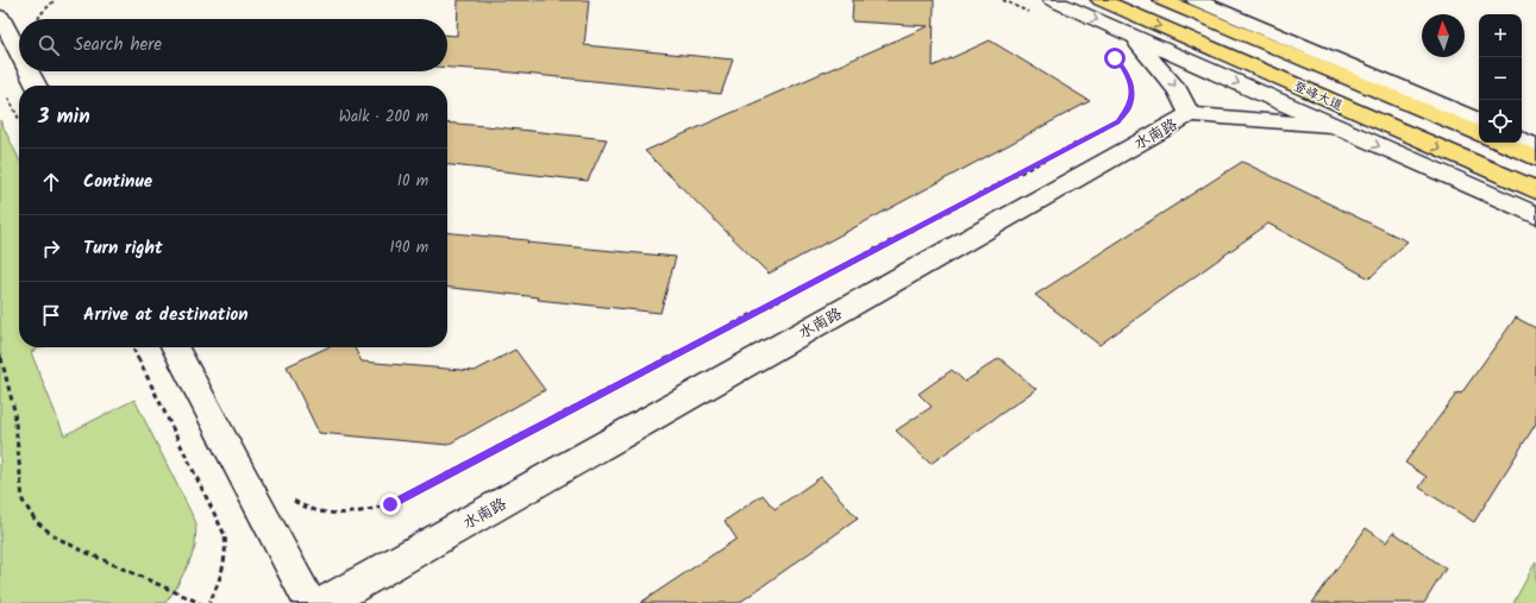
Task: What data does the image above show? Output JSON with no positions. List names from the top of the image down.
{
  "streets": {
    "main road": ["登峰大道"],
    "street": ["水南路"]
  },
  "north": "top",
  "page": {
    "map_buttons": ["+", "−"],
    "search": "Search here",
    "heading": ["3 min", "Walk · 200 m"],
    "list": [
      ["Continue", "10 m"],
      ["Turn right", "190 m"],
      "Arrive at destination"
    ]
  }
}
